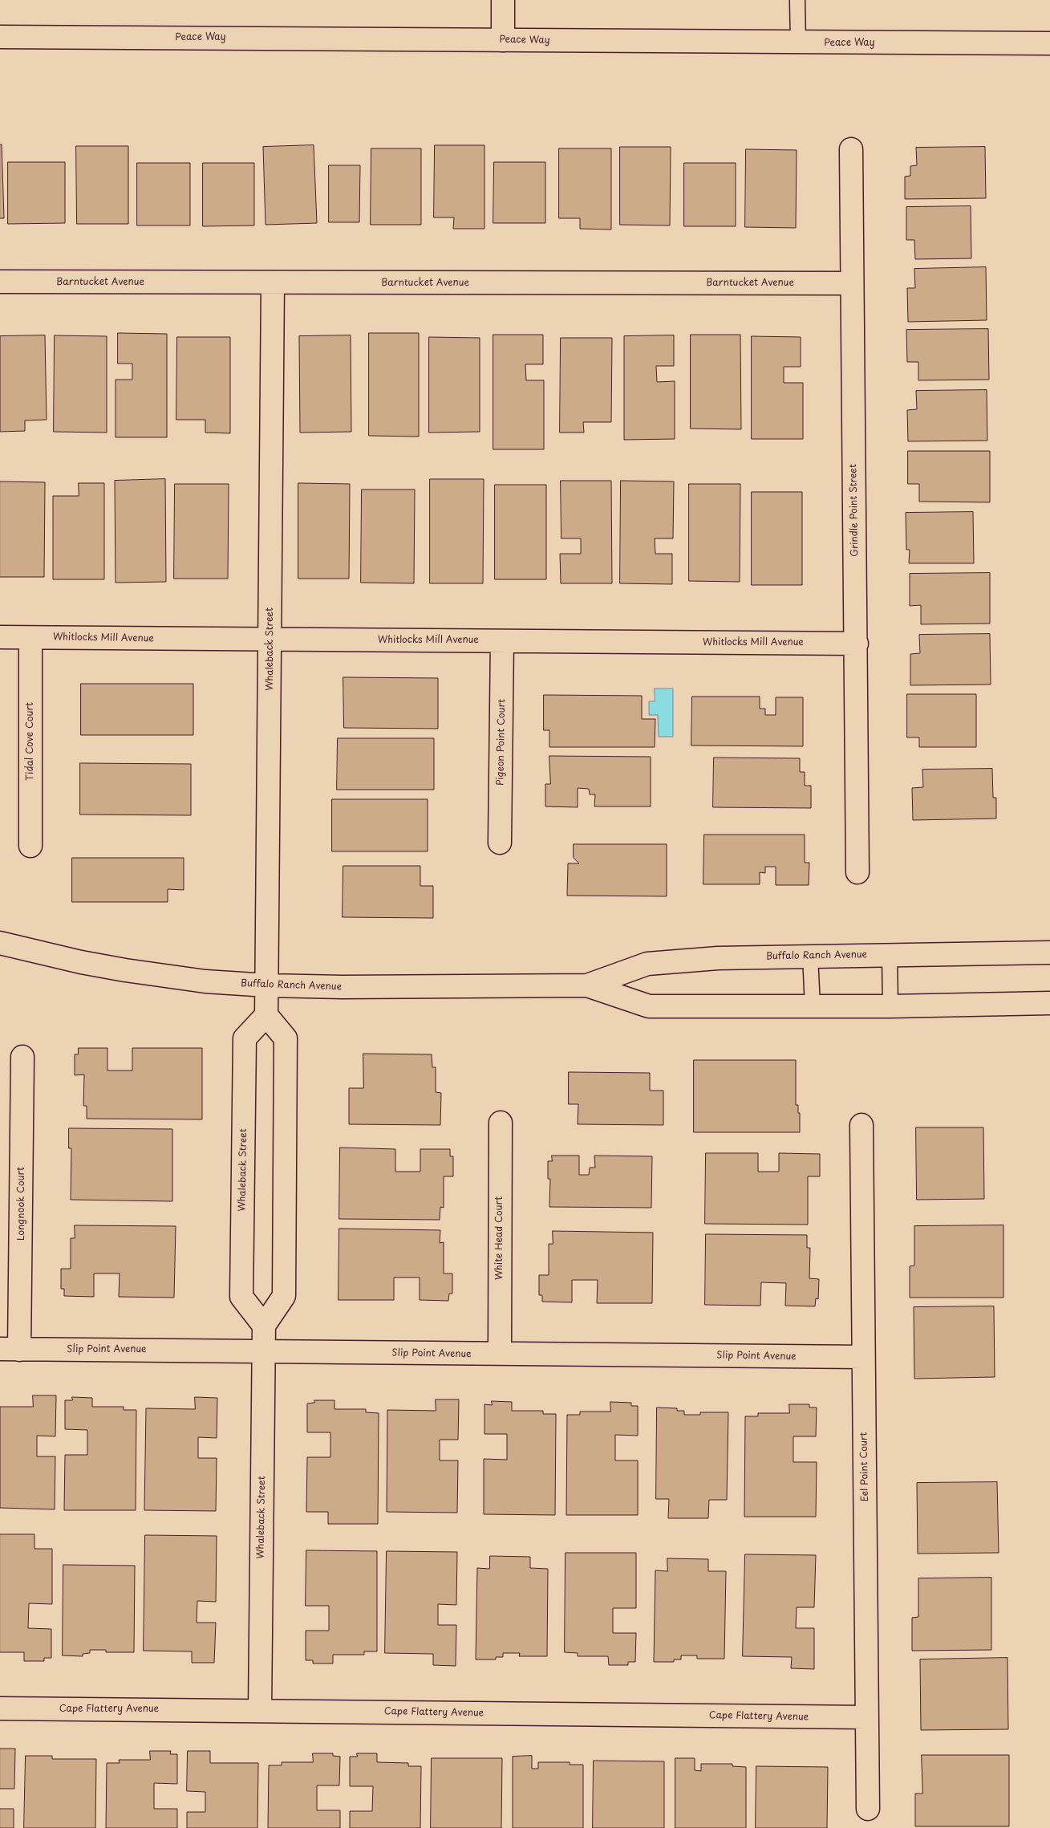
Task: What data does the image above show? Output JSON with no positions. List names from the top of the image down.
{
  "streets": {
    "street": [
      "Peace Way",
      "Barntucket Avenue",
      "Grindle Point Street",
      "Whitlocks Mill Avenue",
      "Whaleback Street",
      "Tidal Cove Court",
      "Pigeon Point Court",
      "Buffalo Ranch Avenue",
      "Longnook Court",
      "White Head Court",
      "Slip Point Avenue",
      "Eel Point Court",
      "Cape Flattery Avenue"
    ]
  },
  "crossings": [
    ["Barntucket Avenue", "Grindle Point Street"],
    ["Barntucket Avenue", "Whaleback Street"],
    ["Grindle Point Street", "Whitlocks Mill Avenue"],
    ["Whitlocks Mill Avenue", "Whaleback Street"],
    ["Whitlocks Mill Avenue", "Tidal Cove Court"],
    ["Whitlocks Mill Avenue", "Pigeon Point Court"],
    ["Whaleback Street", "Buffalo Ranch Avenue"],
    ["Whaleback Street", "Slip Point Avenue"],
    ["Whaleback Street", "Cape Flattery Avenue"],
    ["Longnook Court", "Slip Point Avenue"],
    ["White Head Court", "Slip Point Avenue"],
    ["Slip Point Avenue", "Eel Point Court"],
    ["Eel Point Court", "Cape Flattery Avenue"]
  ]
}
